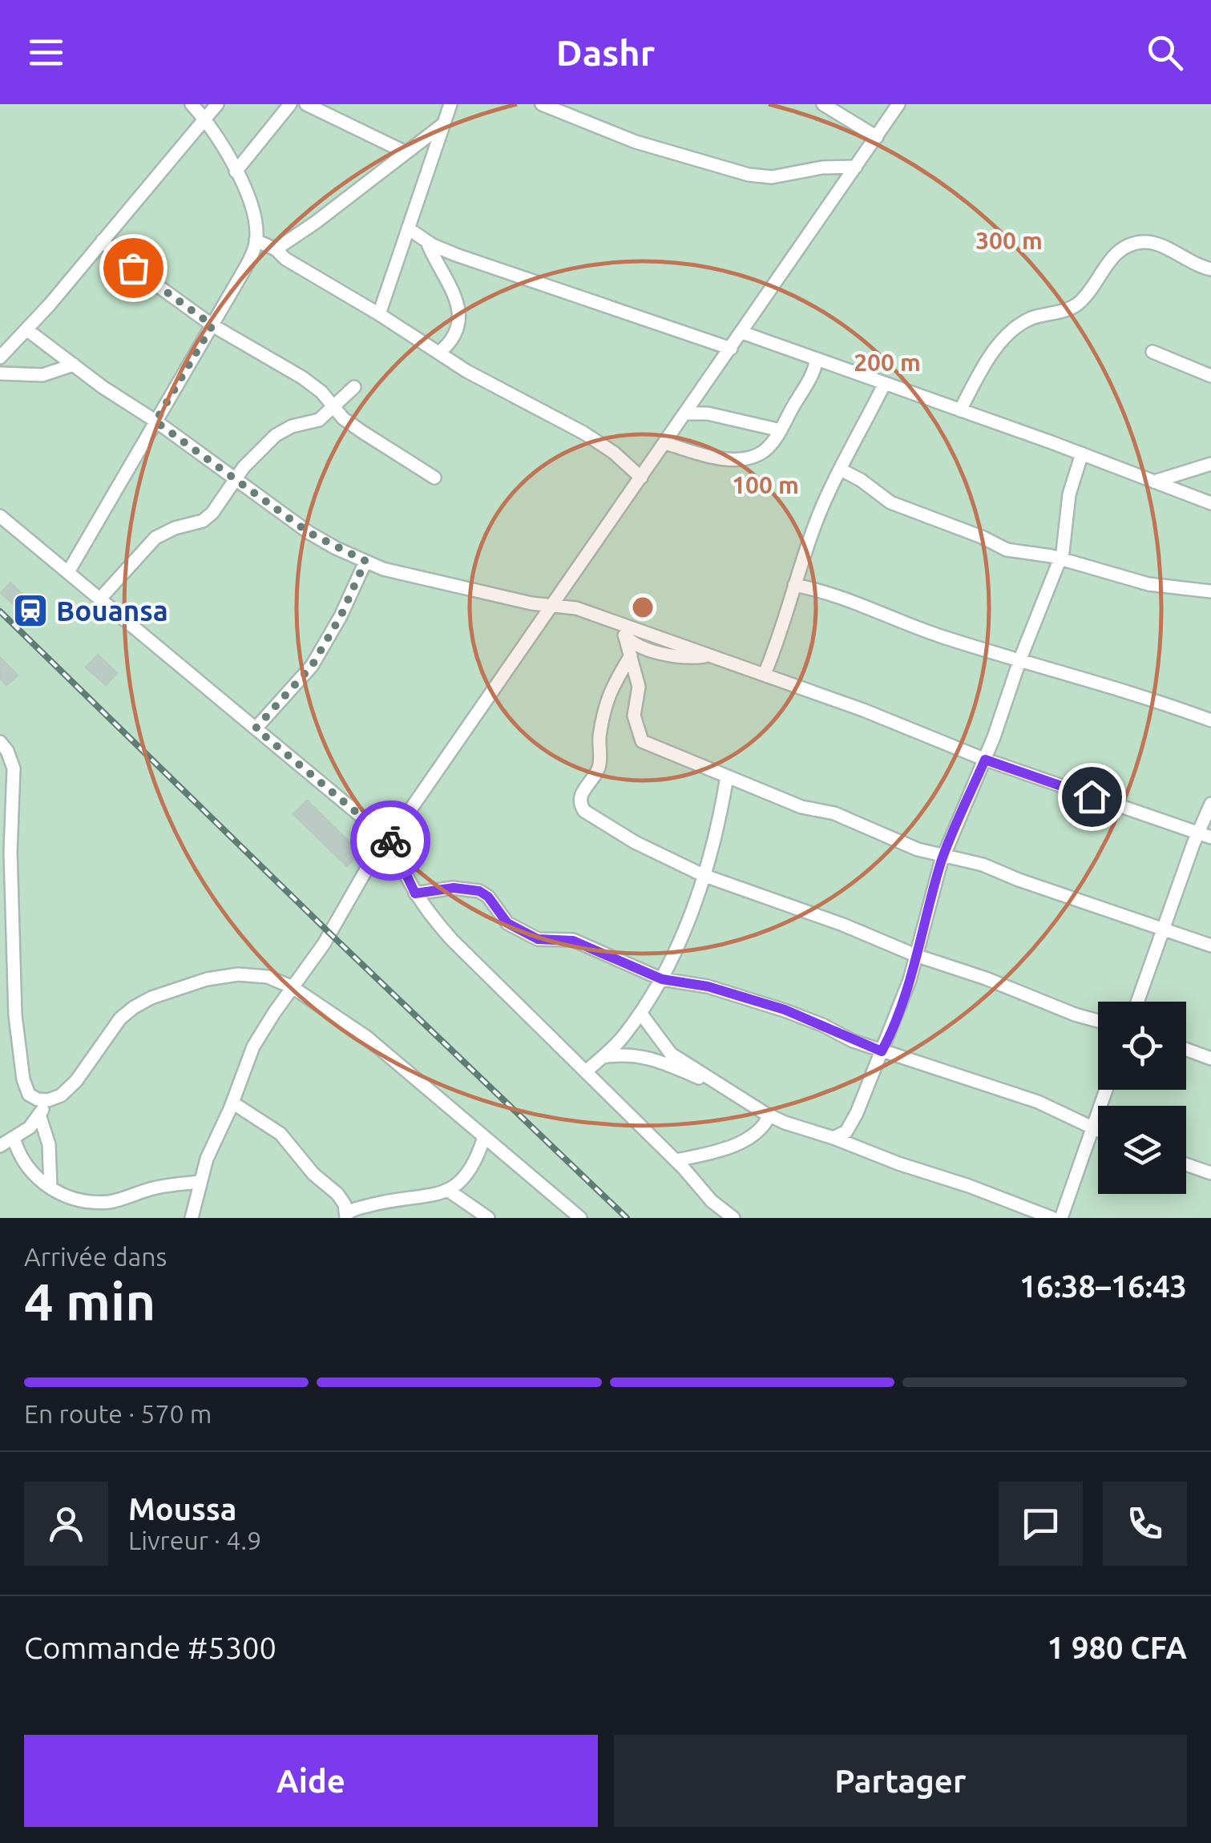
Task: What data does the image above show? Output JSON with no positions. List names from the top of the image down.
{
  "places": {
    "station": ["Bouansa"]
  },
  "page": {
    "header": "Dashr",
    "heading": ["4 min", "Arrivée dans", "16:38–16:43"],
    "panel": [
      "Moussa",
      "Livreur · 4.9",
      "Commande #5300",
      "1 980 CFA"
    ],
    "bar": "En route · 570 m",
    "buttons": ["Aide", "Partager"]
  },
  "rings": ["300 m", "200 m", "100 m"]
}
